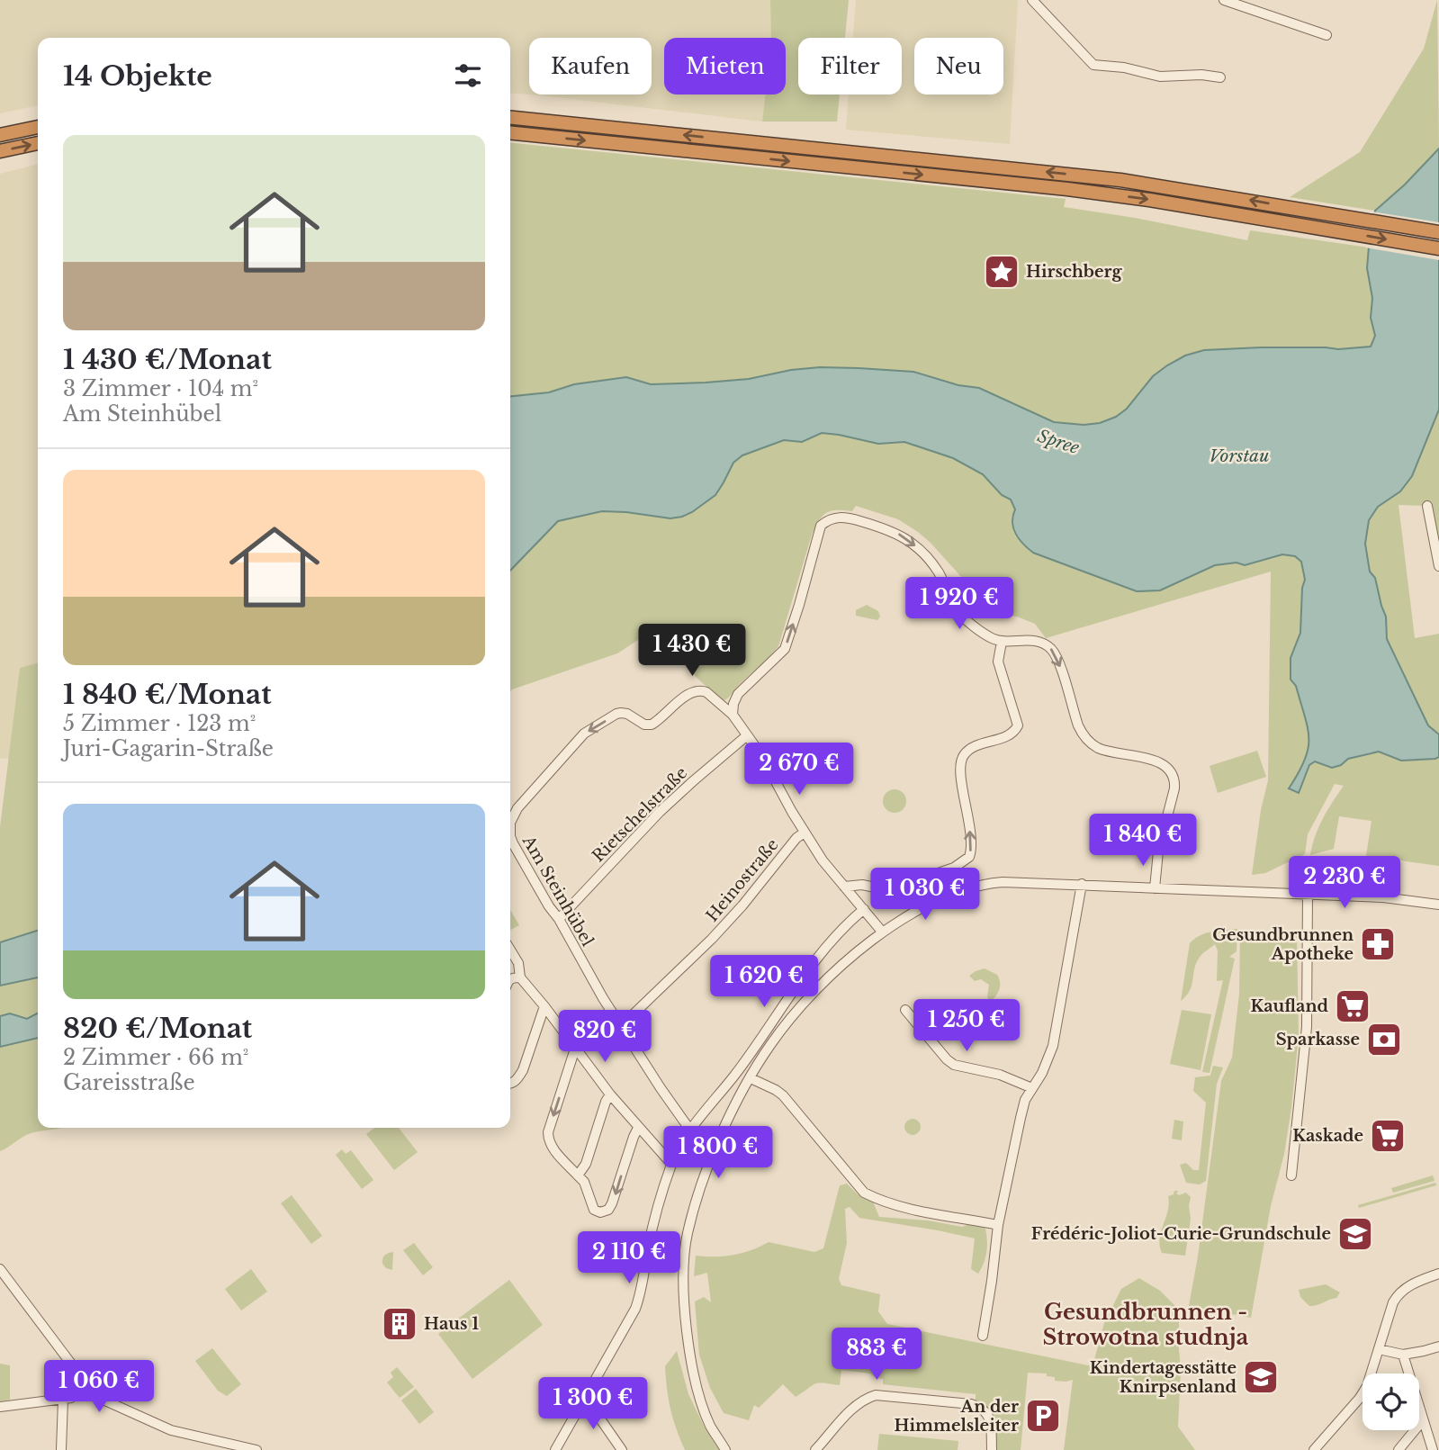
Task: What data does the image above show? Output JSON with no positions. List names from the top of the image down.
{
  "streets": {
    "street": ["Rietschelstraße", "Heinostraße", "Am Steinhübel"]
  },
  "crossings": [
    ["Rietschelstraße", "Am Steinhübel"],
    ["Heinostraße", "Am Steinhübel"]
  ],
  "districts": ["Gesundbrunnen - Strowotna studnja"],
  "water": ["Spree", "Vorstau"],
  "places": {
    "place": ["Hirschberg"],
    "pharmacy": ["Gesundbrunnen Apotheke"],
    "supermarket": ["Kaufland", "Kaskade"],
    "bank": ["Sparkasse"],
    "school or university": ["Frédéric-Joliot-Curie-Grundschule", "Kindertagesstätte Knirpsenland"],
    "building": ["Haus 1"],
    "parking": ["An der Himmelsleiter"]
  },
  "page": {
    "chip": [
      "Kaufen",
      "Mieten",
      "Filter",
      "Neu"
    ],
    "heading": "14 Objekte",
    "list": [
      {
        "name": "1 430 €/Monat",
        "note": "3 Zimmer · 104 m² · Am Steinhübel"
      },
      {
        "name": "1 840 €/Monat",
        "note": "5 Zimmer · 123 m² · Juri-Gagarin-Straße"
      },
      {
        "name": "820 €/Monat",
        "note": "2 Zimmer · 66 m² · Gareisstraße"
      }
    ],
    "price": [
      "1 920 €",
      "1 430 €",
      "2 670 €",
      "1 840 €",
      "2 230 €",
      "1 030 €",
      "1 620 €",
      "1 250 €",
      "820 €",
      "1 800 €",
      "2 110 €",
      "883 €",
      "1 060 €",
      "1 300 €"
    ]
  }
}
